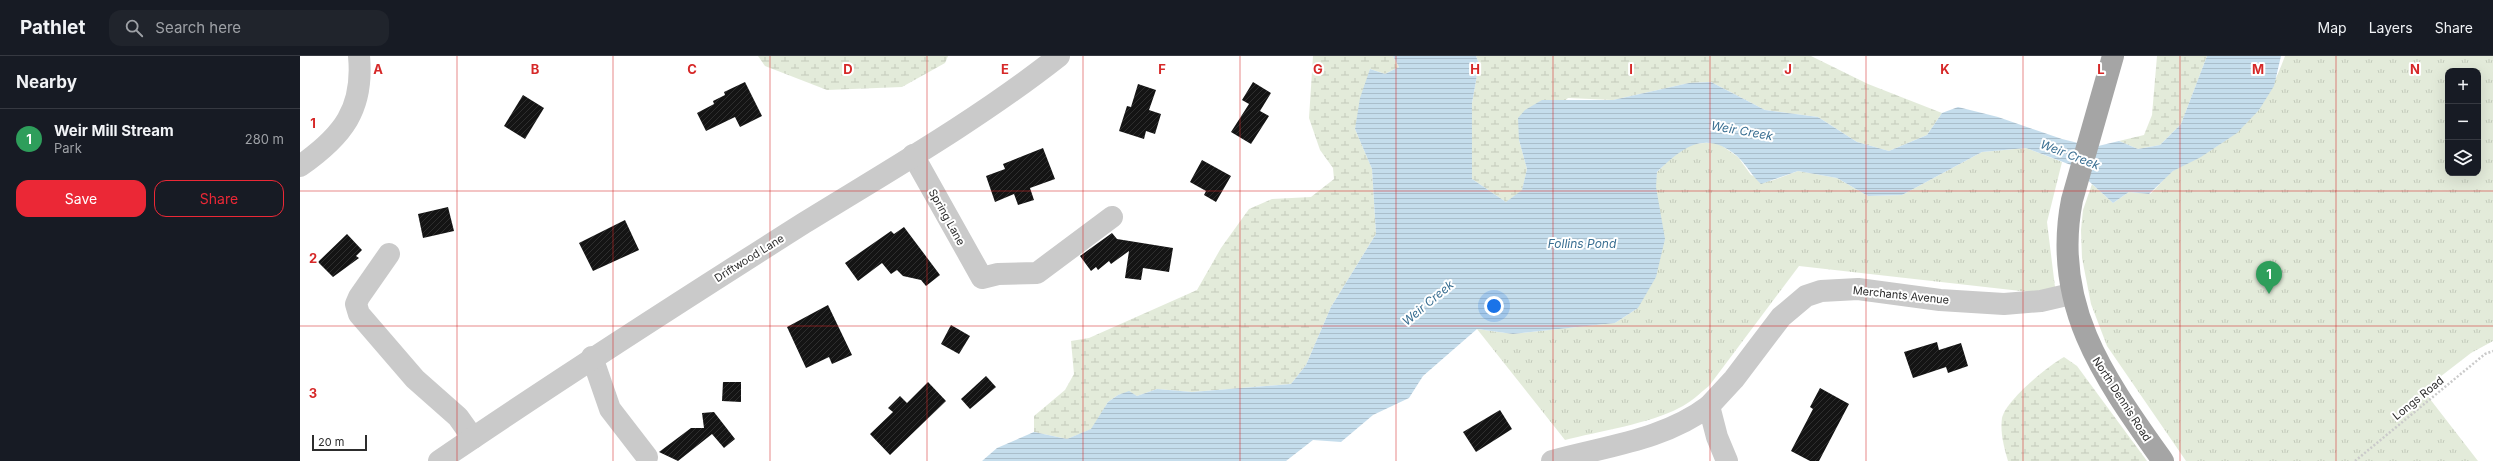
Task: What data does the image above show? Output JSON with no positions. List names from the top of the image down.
{
  "streets": {
    "main road": ["North Dennis Road"],
    "street": ["Spring Lane", "Driftwood Lane", "Merchants Avenue"],
    "path": ["Longs Road"]
  },
  "crossings": [
    ["Spring Lane", "Driftwood Lane"],
    ["Merchants Avenue", "North Dennis Road"]
  ],
  "water": ["Weir Creek", "Follins Pond"],
  "scale_bar": "20 m",
  "page": {
    "header": "Pathlet",
    "search": "Search here",
    "nav": ["Map", "Layers", "Share"],
    "heading": "Nearby",
    "map_buttons": ["+", "−"],
    "list": [
      {
        "mark": "1",
        "name": "Weir Mill Stream",
        "note": "Park",
        "value": "280 m"
      }
    ],
    "buttons": ["Save", "Share"],
    "pins": "1",
    "scale": "20 m"
  },
  "grid": {
    "columns": [
      "A",
      "B",
      "C",
      "D",
      "E",
      "F",
      "G",
      "H",
      "I",
      "J",
      "K",
      "L",
      "M",
      "N"
    ],
    "rows": ["1", "2", "3"]
  }
}
